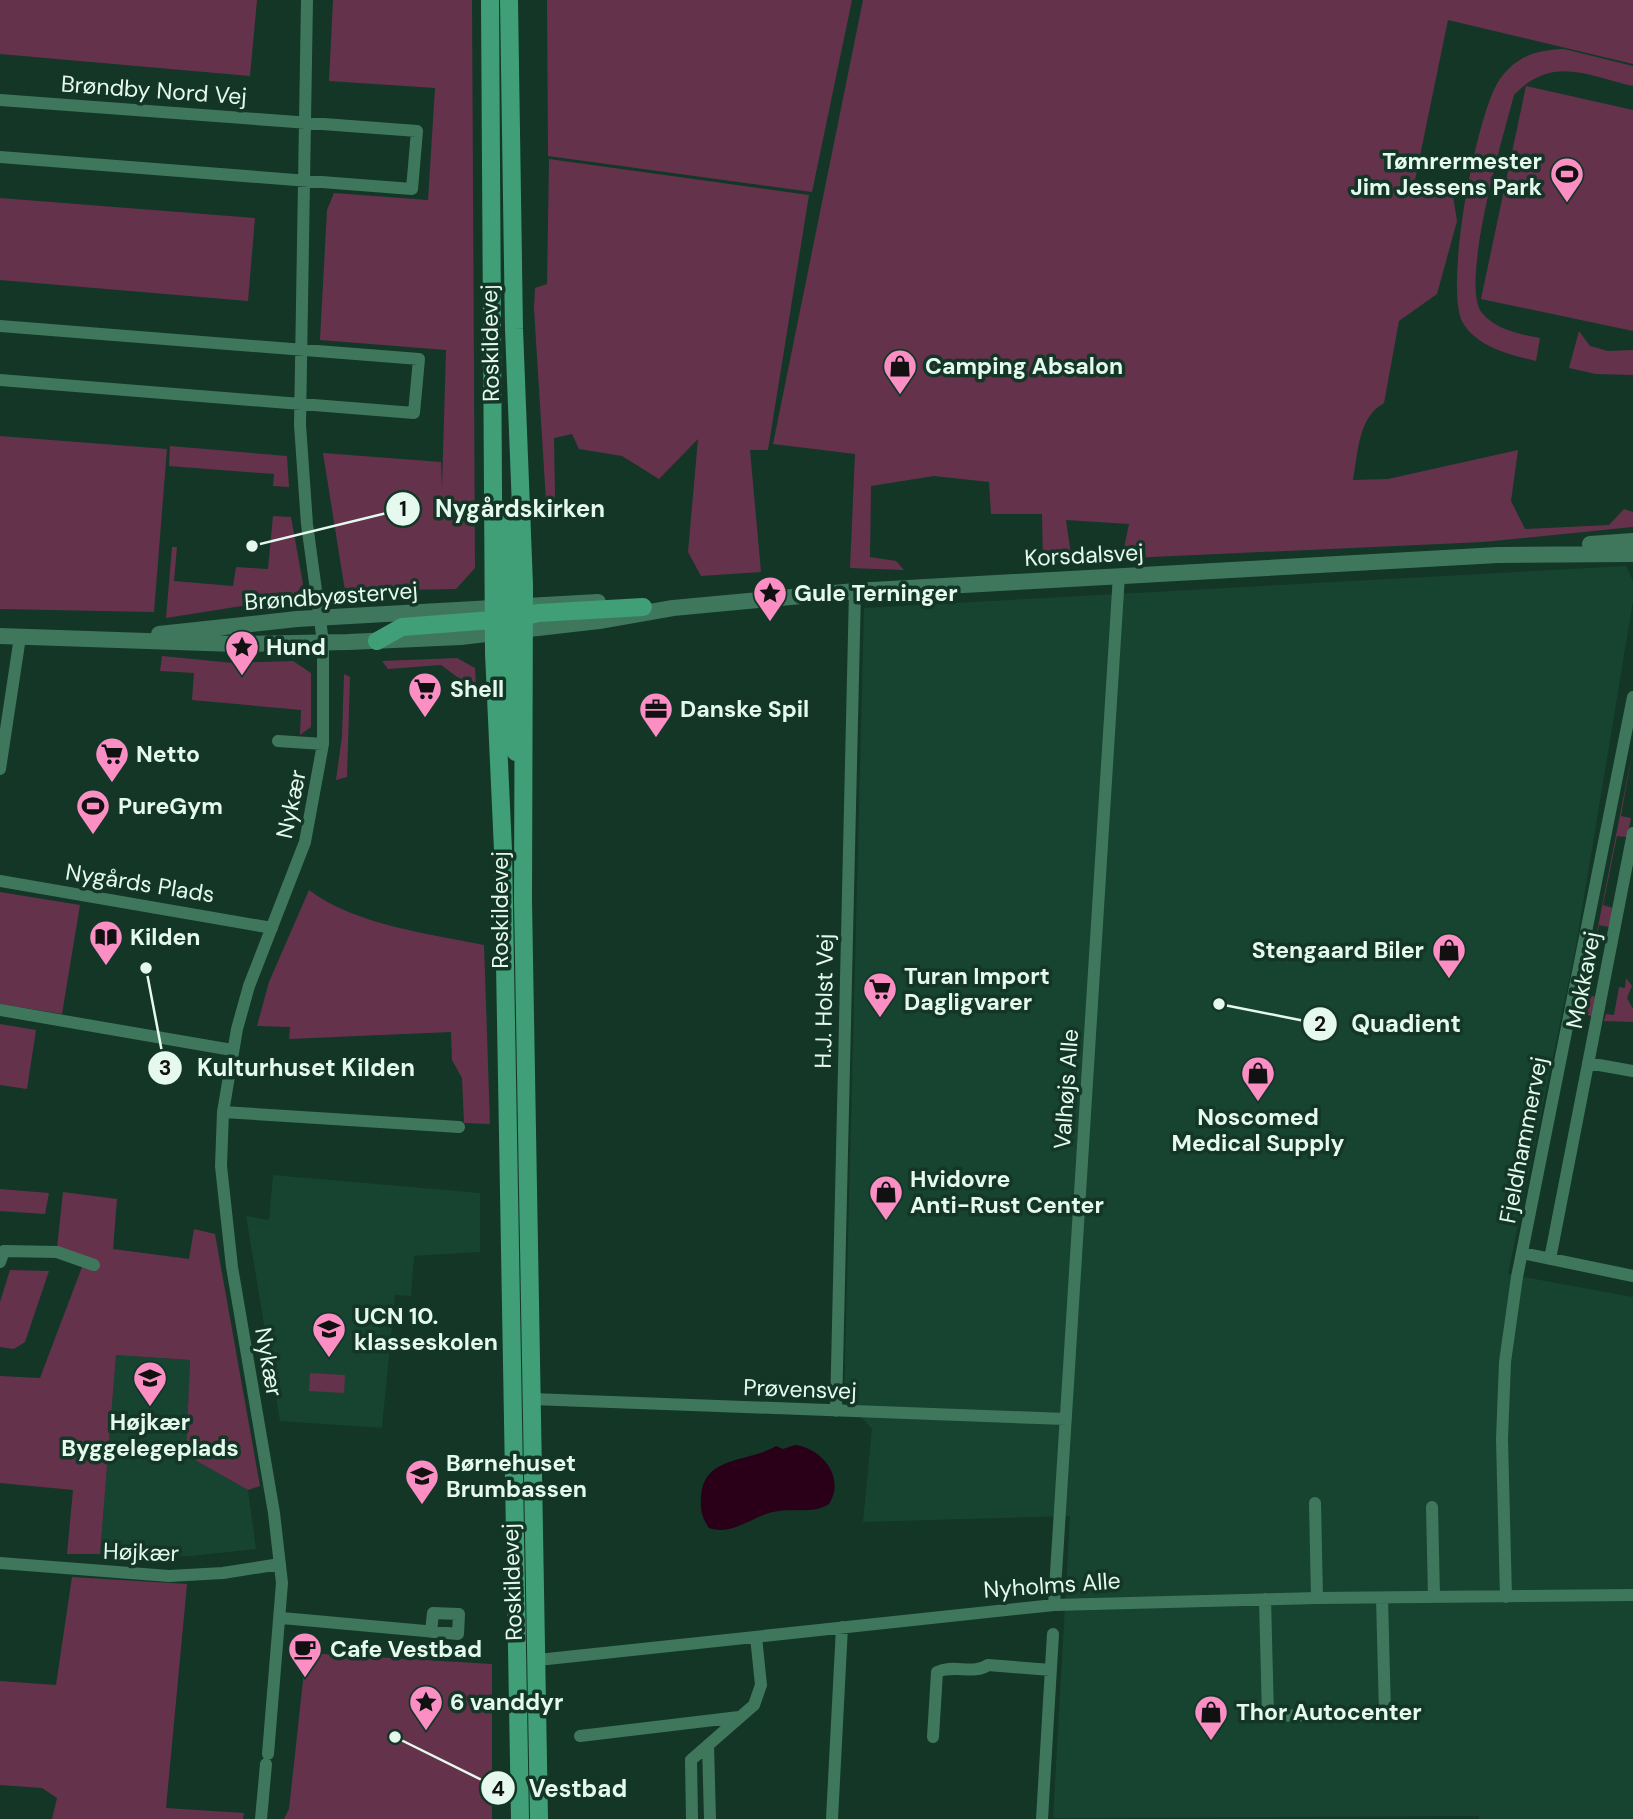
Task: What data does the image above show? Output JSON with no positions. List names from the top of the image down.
{
  "streets": {
    "main road": ["Roskildevej"],
    "street": [
      "Brøndby Nord Vej",
      "Korsdalsvej",
      "Brøndbyøstervej",
      "Nykær",
      "Nygårds Plads",
      "Mokkavej",
      "H.J. Holst Vej",
      "Valhøjs Alle",
      "Fjeldhammervej",
      "Prøvensvej",
      "Højkær",
      "Nyholms Alle"
    ]
  },
  "crossings": [
    ["Roskildevej", "Korsdalsvej"],
    ["Roskildevej", "Brøndbyøstervej"],
    ["Roskildevej", "Prøvensvej"],
    ["Roskildevej", "Nyholms Alle"],
    ["Korsdalsvej", "Brøndbyøstervej"],
    ["Korsdalsvej", "H.J. Holst Vej"],
    ["Korsdalsvej", "Valhøjs Alle"],
    ["Brøndbyøstervej", "Nykær"],
    ["Nykær", "Nygårds Plads"],
    ["Nykær", "Højkær"],
    ["H.J. Holst Vej", "Prøvensvej"],
    ["Valhøjs Alle", "Prøvensvej"],
    ["Valhøjs Alle", "Nyholms Alle"],
    ["Fjeldhammervej", "Nyholms Alle"]
  ],
  "places": {
    "sports": ["Tømrermester Jim Jessens Park", "PureGym"],
    "shop": [
      "Camping Absalon",
      "Stengaard Biler",
      "Noscomed Medical Supply",
      "Hvidovre Anti-Rust Center",
      "Thor Autocenter"
    ],
    "other": [
      "Nygårdskirken",
      "Kulturhuset Kilden",
      "Quadient",
      "Vestbad"
    ],
    "place": ["Gule Terninger", "Hund", "6 vanddyr"],
    "supermarket": ["Shell", "Netto", "Turan Import Dagligvarer"],
    "office": ["Danske Spil"],
    "library": ["Kilden"],
    "school or university": ["UCN 10. klasseskolen", "Højkær Byggelegeplads", "Børnehuset Brumbassen"],
    "cafe": ["Cafe Vestbad"]
  }
}
